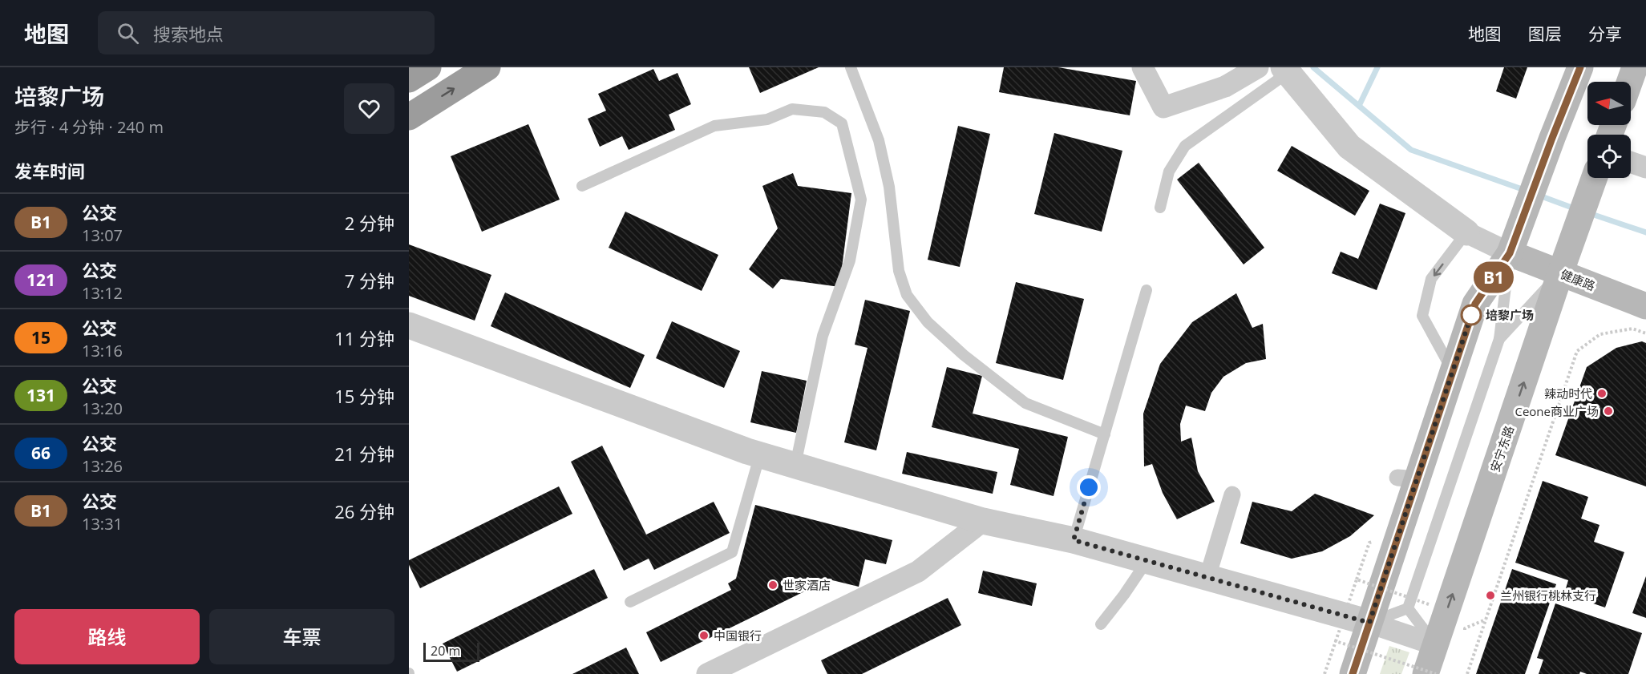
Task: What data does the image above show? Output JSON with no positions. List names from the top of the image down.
{
  "streets": {
    "main road": ["健康路", "安宁东路"]
  },
  "crossings": [
    ["健康路", "安宁东路"]
  ],
  "places": [
    "培黎广场",
    "辣动时代",
    "Ceone商业广场",
    "世家酒店",
    "兰州银行桃林支行",
    "中国银行"
  ],
  "lines": ["bus line B1"],
  "scale_bar": "20 m",
  "north": "left",
  "page": {
    "header": "地图",
    "search": "搜索地点",
    "nav": ["地图", "图层", "分享"],
    "heading": [
      ["培黎广场", "步行 · 4 分钟 · 240 m"],
      "发车时间"
    ],
    "on_map": "B1",
    "list": [
      {
        "mark": "B1",
        "name": "公交",
        "note": "13:07",
        "value": "2 分钟"
      },
      {
        "mark": "121",
        "name": "公交",
        "note": "13:12",
        "value": "7 分钟"
      },
      {
        "mark": "15",
        "name": "公交",
        "note": "13:16",
        "value": "11 分钟"
      },
      {
        "mark": "131",
        "name": "公交",
        "note": "13:20",
        "value": "15 分钟"
      },
      {
        "mark": "66",
        "name": "公交",
        "note": "13:26",
        "value": "21 分钟"
      },
      {
        "mark": "B1",
        "name": "公交",
        "note": "13:31",
        "value": "26 分钟"
      }
    ],
    "buttons": ["路线", "车票"],
    "scale": "20 m"
  }
}
